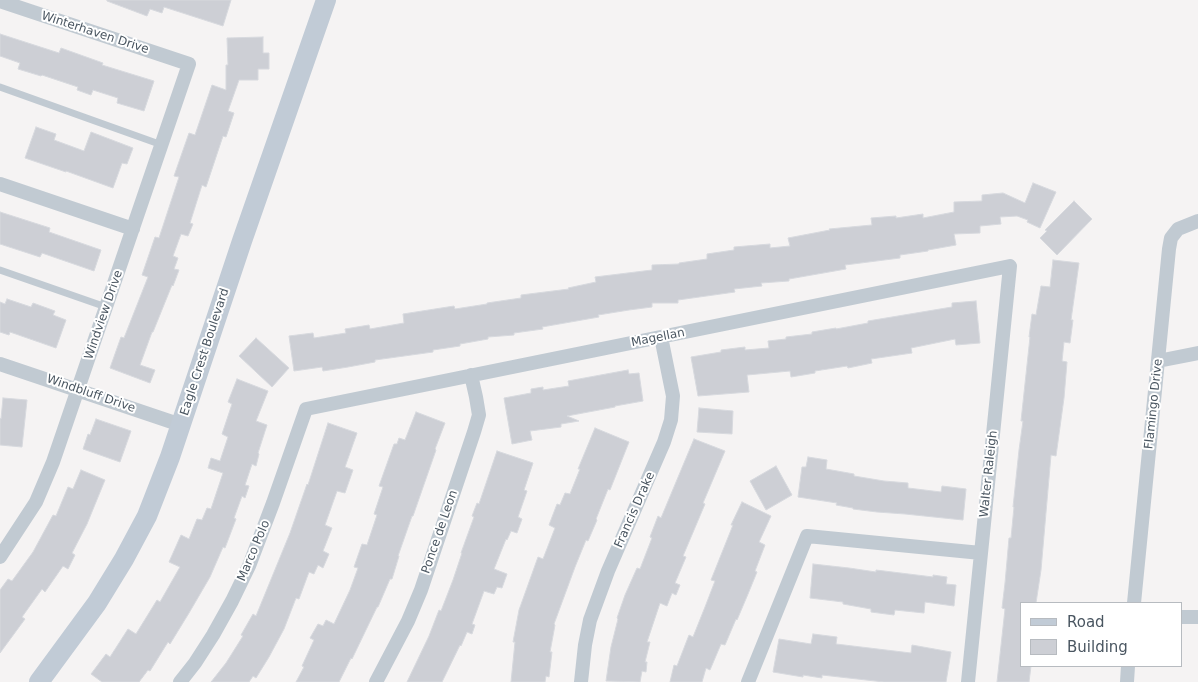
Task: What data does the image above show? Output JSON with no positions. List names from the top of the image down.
{
  "streets": {
    "main road": ["Eagle Crest Boulevard"],
    "street": [
      "Winterhaven Drive",
      "Windview Drive",
      "Magellan",
      "Windbluff Drive",
      "Flamingo Drive",
      "Walter Raleigh",
      "Francis Drake",
      "Ponce de Leon",
      "Marco Polo"
    ]
  },
  "crossings": [
    ["Winterhaven Drive", "Windview Drive"],
    ["Windview Drive", "Windbluff Drive"],
    ["Magellan", "Walter Raleigh"],
    ["Magellan", "Francis Drake"],
    ["Magellan", "Ponce de Leon"],
    ["Magellan", "Marco Polo"],
    ["Eagle Crest Boulevard", "Windbluff Drive"]
  ],
  "legend": ["Road", "Building"]
}
